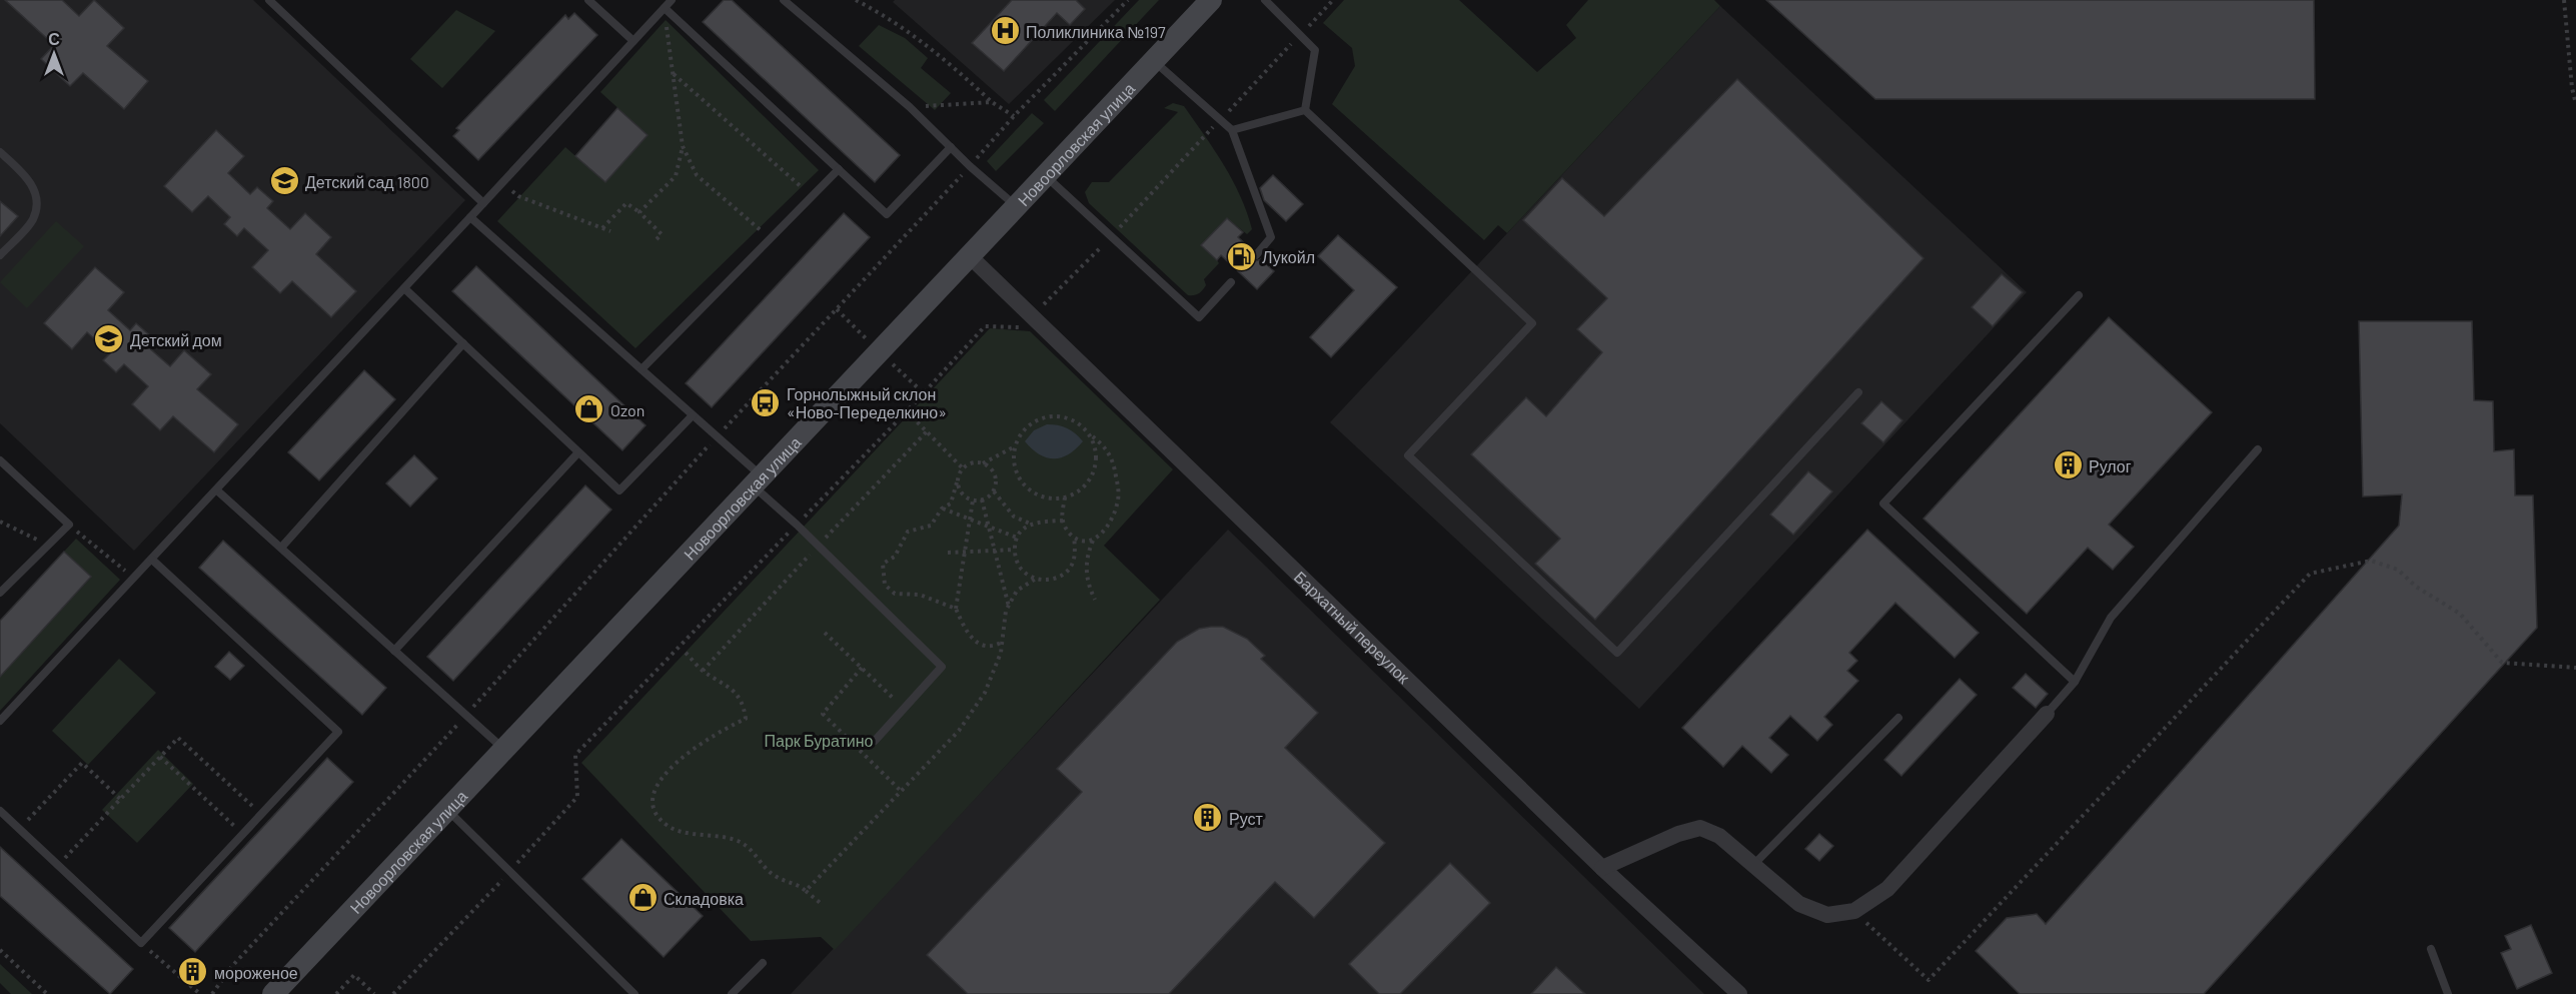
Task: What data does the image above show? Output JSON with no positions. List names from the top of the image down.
{
  "streets": {
    "street": ["Новоорловская улица", "Бархатный переулок"]
  },
  "crossings": [
    ["Новоорловская улица", "Бархатный переулок"]
  ],
  "parks": ["Парк Буратино"],
  "places": {
    "hospital": ["Поликлиника №197"],
    "school or university": ["Детский сад 1800", "Детский дом"],
    "fuel station": ["Лукойл"],
    "bus stop": ["Горнолыжный склон «Ново-Переделкино»"],
    "shop": ["Ozon", "Складовка"],
    "building": ["Рулог", "Руст", "мороженое"]
  },
  "north": "top"
}
